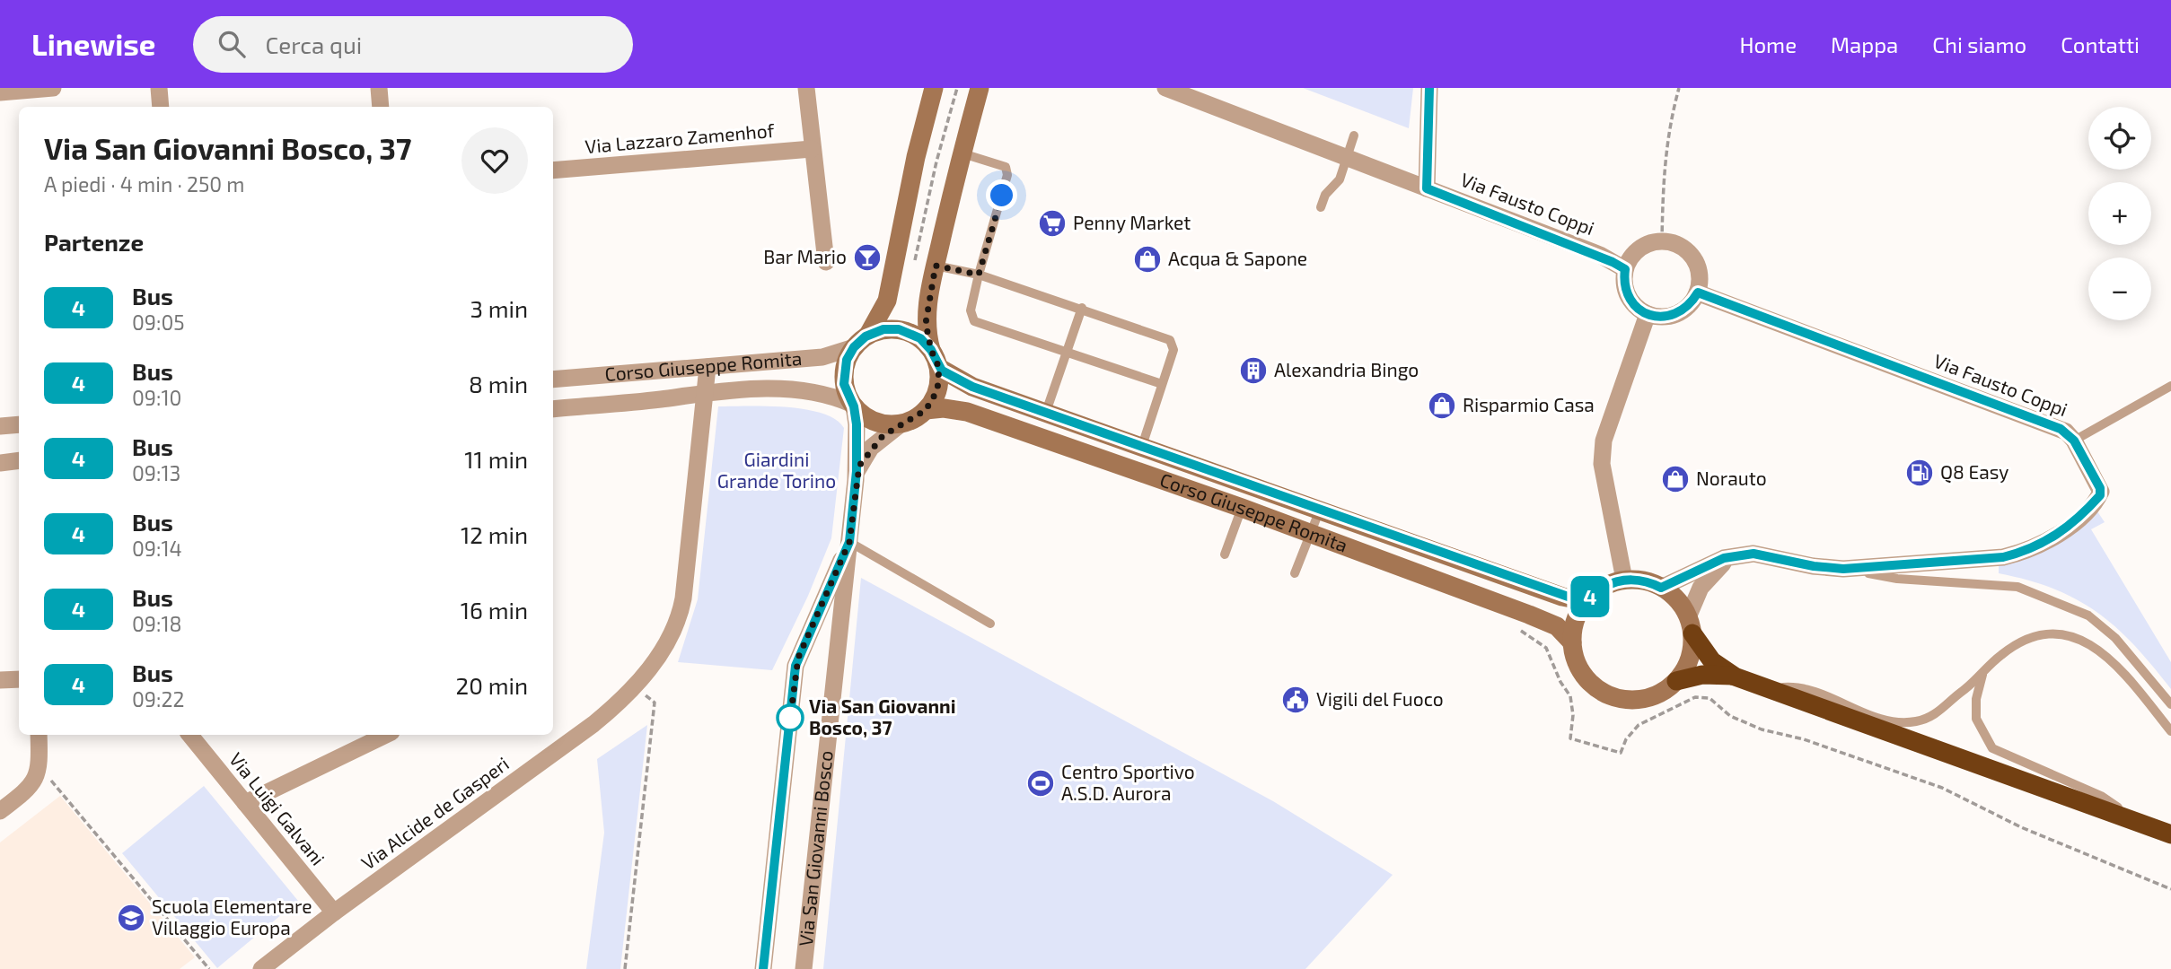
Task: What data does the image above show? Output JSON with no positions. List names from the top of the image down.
{
  "streets": {
    "main road": ["Corso Giuseppe Romita"],
    "street": [
      "Via Lazzaro Zamenhof",
      "Via Fausto Coppi",
      "Via Luigi Galvani",
      "Via Alcide de Gasperi",
      "Via San Giovanni Bosco"
    ]
  },
  "crossings": [
    ["Corso Giuseppe Romita", "Via Alcide de Gasperi"],
    ["Via Luigi Galvani", "Via Alcide de Gasperi"]
  ],
  "parks": ["Giardini Grande Torino"],
  "places": {
    "supermarket": ["Penny Market"],
    "bar": ["Bar Mario"],
    "shop": ["Acqua & Sapone", "Risparmio Casa", "Norauto"],
    "building": ["Alexandria Bingo"],
    "fuel station": ["Q8 Easy"],
    "public building": ["Vigili del Fuoco"],
    "other": ["Via San Giovanni Bosco, 37"],
    "sports": ["Centro Sportivo A.S.D. Aurora"],
    "school or university": ["Scuola Elementare Villaggio Europa"]
  },
  "lines": ["bus line 4"],
  "page": {
    "header": "Linewise",
    "search": "Cerca qui",
    "nav": [
      "Home",
      "Mappa",
      "Chi siamo",
      "Contatti"
    ],
    "on_map": "4",
    "map_buttons": ["+", "−"],
    "heading": [
      ["Via San Giovanni Bosco, 37", "A piedi · 4 min · 250 m"],
      "Partenze"
    ],
    "list": [
      {
        "mark": "4",
        "name": "Bus",
        "note": "09:05",
        "value": "3 min"
      },
      {
        "mark": "4",
        "name": "Bus",
        "note": "09:10",
        "value": "8 min"
      },
      {
        "mark": "4",
        "name": "Bus",
        "note": "09:13",
        "value": "11 min"
      },
      {
        "mark": "4",
        "name": "Bus",
        "note": "09:14",
        "value": "12 min"
      },
      {
        "mark": "4",
        "name": "Bus",
        "note": "09:18",
        "value": "16 min"
      },
      {
        "mark": "4",
        "name": "Bus",
        "note": "09:22",
        "value": "20 min"
      }
    ]
  }
}
